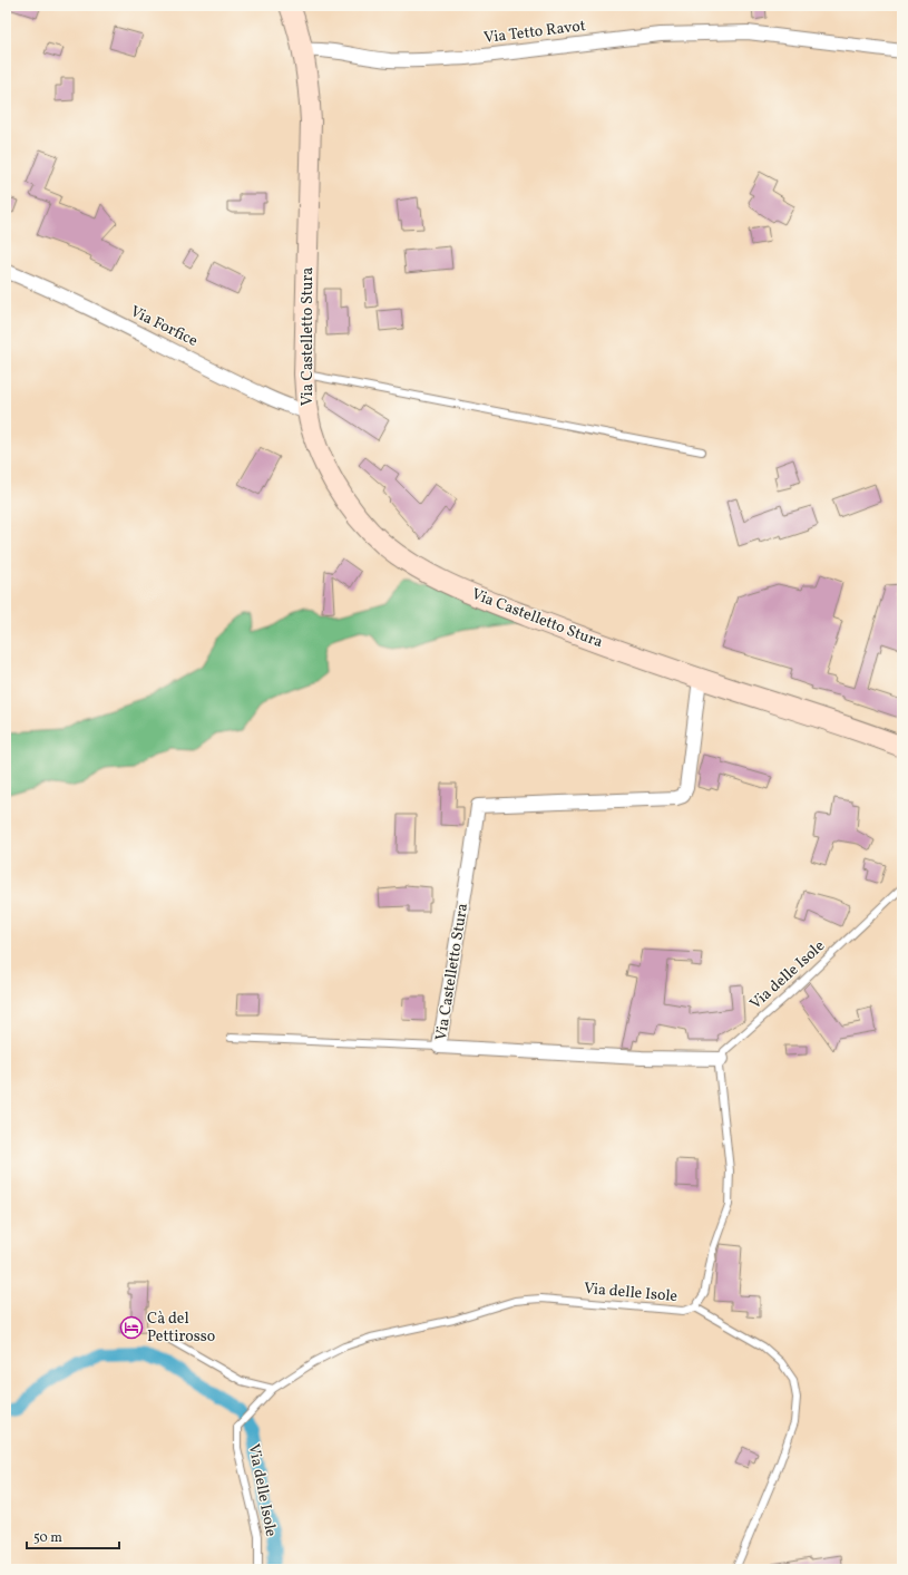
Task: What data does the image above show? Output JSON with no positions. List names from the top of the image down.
{
  "streets": {
    "street": ["Via Tetto Ravot", "Via Forfice", "Via Castelletto Stura"],
    "lane": ["Via delle Isole"]
  },
  "crossings": [
    ["Via Tetto Ravot", "Via Castelletto Stura"],
    ["Via Forfice", "Via Castelletto Stura"],
    ["Via Castelletto Stura", "Via delle Isole"]
  ],
  "places": {
    "hotel": ["Cà del Pettirosso"]
  },
  "scale_bar": "50 m"
}
